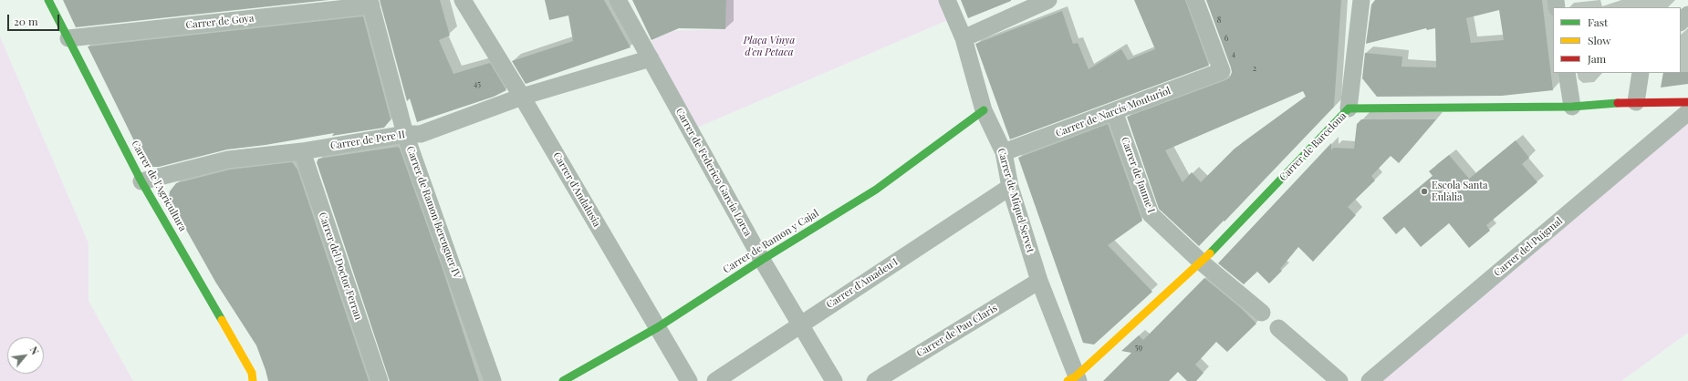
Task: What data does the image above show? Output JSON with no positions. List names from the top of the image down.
{
  "streets": {
    "street": [
      "Carrer de Goya",
      "Carrer de Narcís Monturiol",
      "Carrer de Pere II",
      "Carrer de Barcelona",
      "Carrer de Federico García Lorca",
      "Carrer de Jaume I",
      "Carrer de l'Agricultura",
      "Carrer d'Andalusia",
      "Carrer de Miquel Servet",
      "Carrer de Ramon Berenguer IV",
      "Carrer de Ramon y Cajal",
      "Carrer del Puigmal",
      "Carrer del Doctor Ferran",
      "Carrer d'Amadeu I",
      "Carrer de Pau Claris"
    ]
  },
  "crossings": [
    ["Carrer de Goya", "Carrer de l'Agricultura"],
    ["Carrer de Goya", "Carrer de Ramon Berenguer IV"],
    ["Carrer de Narcís Monturiol", "Carrer de Jaume I"],
    ["Carrer de Narcís Monturiol", "Carrer de Miquel Servet"],
    ["Carrer de Pere II", "Carrer de Federico García Lorca"],
    ["Carrer de Pere II", "Carrer de l'Agricultura"],
    ["Carrer de Pere II", "Carrer d'Andalusia"],
    ["Carrer de Pere II", "Carrer de Ramon Berenguer IV"],
    ["Carrer de Pere II", "Carrer del Doctor Ferran"],
    ["Carrer de Barcelona", "Carrer de Jaume I"],
    ["Carrer de Barcelona", "Carrer de Miquel Servet"],
    ["Carrer de Federico García Lorca", "Carrer de Ramon y Cajal"],
    ["Carrer de Federico García Lorca", "Carrer d'Amadeu I"],
    ["Carrer d'Andalusia", "Carrer de Ramon y Cajal"],
    ["Carrer de Miquel Servet", "Carrer de Ramon y Cajal"],
    ["Carrer de Miquel Servet", "Carrer d'Amadeu I"],
    ["Carrer de Miquel Servet", "Carrer de Pau Claris"]
  ],
  "parks": ["Plaça Vinya d'en Petaca"],
  "places": ["Escola Santa Eulàlia"],
  "house_numbers": [
    "8",
    "6",
    "4",
    "2",
    "45",
    "59"
  ],
  "legend": ["Fast", "Slow", "Jam"],
  "scale_bar": "20 m",
  "north": "top right"
}
